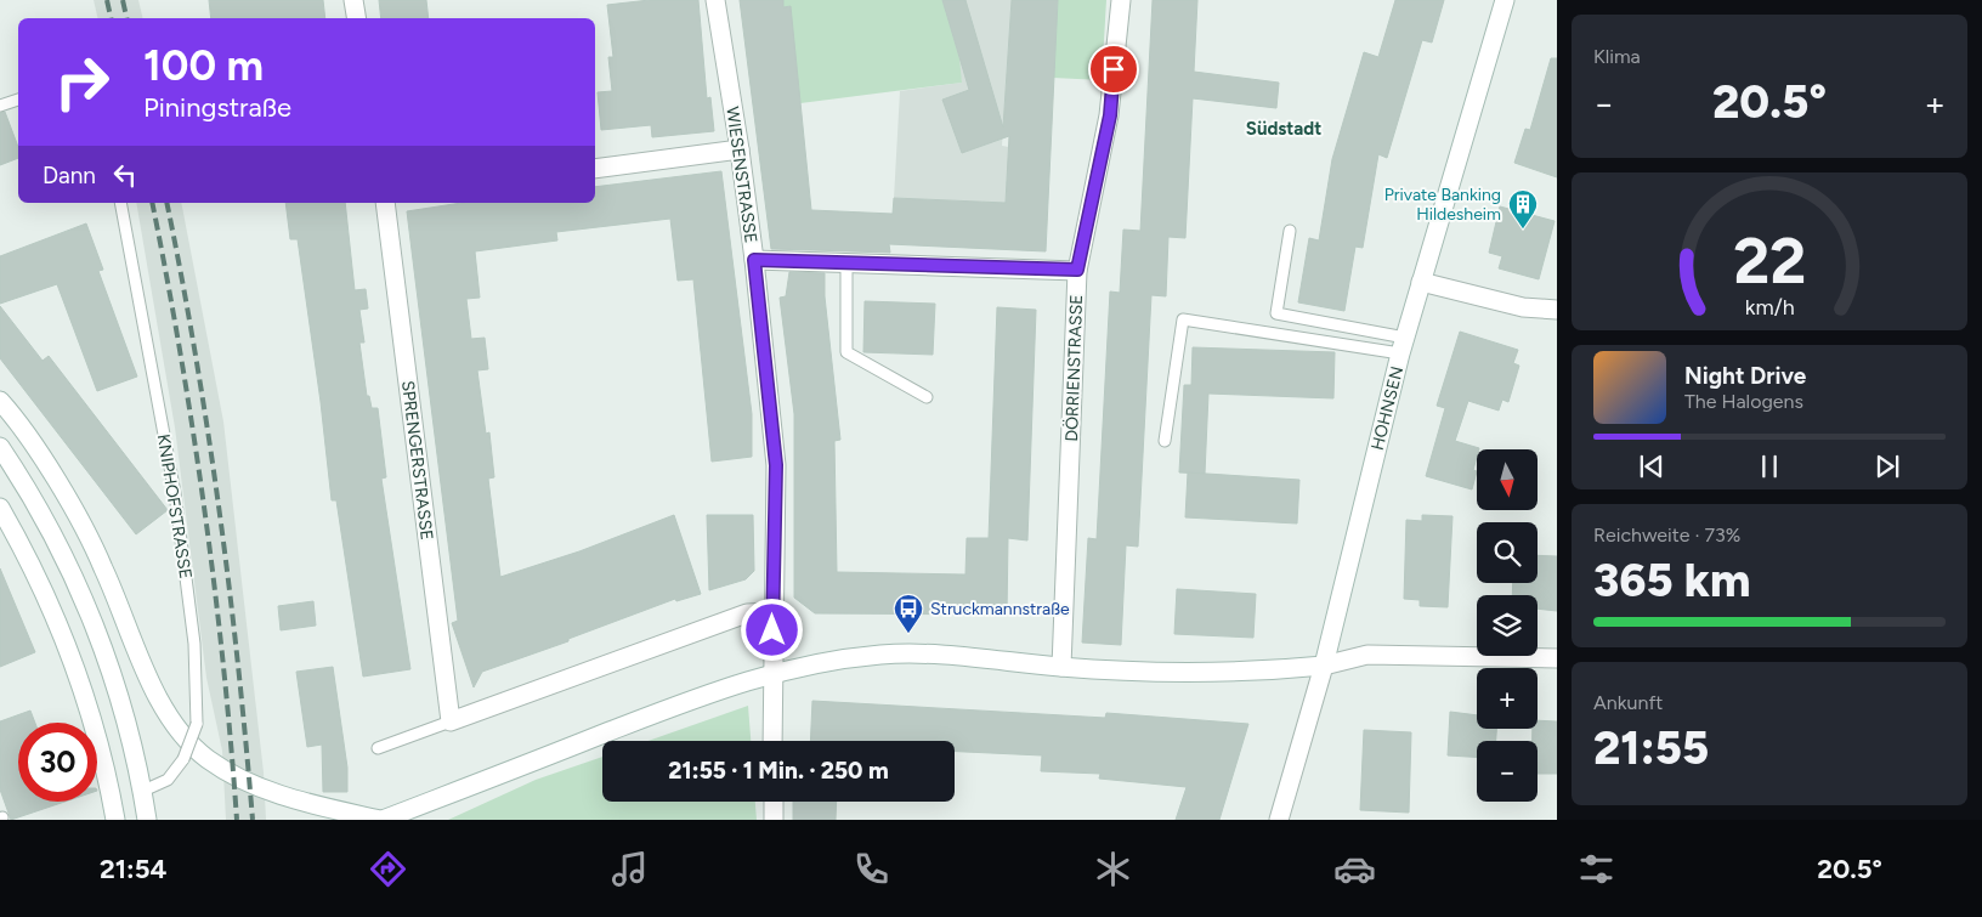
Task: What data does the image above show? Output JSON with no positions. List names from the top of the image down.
{
  "streets": {
    "street": [
      "WIESENSTRASSE",
      "DÖRRIENSTRASSE",
      "HOHNSEN",
      "SPRENGERSTRASSE"
    ],
    "lane": ["KNIPHOFSTRASSE"]
  },
  "districts": ["Südstadt"],
  "places": {
    "building": ["Private Banking Hildesheim"],
    "bus stop": ["Struckmannstraße"]
  },
  "north": "bottom",
  "page": {
    "tile": [
      "Klima",
      ["Reichweite · 73%", "365 km"],
      ["Ankunft", "21:55"]
    ],
    "turn": ["100 m", "Piningstraße"],
    "heat": ["−", "20.5°", "+"],
    "then": "Dann",
    "song": ["Night Drive", "The Halogens"],
    "map_buttons": ["+", "−"],
    "limit": "30",
    "trip": "21:55 · 1 Min. · 250 m",
    "tabs": ["21:54", "20.5°"],
    "gauge": ["22", "km/h"]
  }
}
